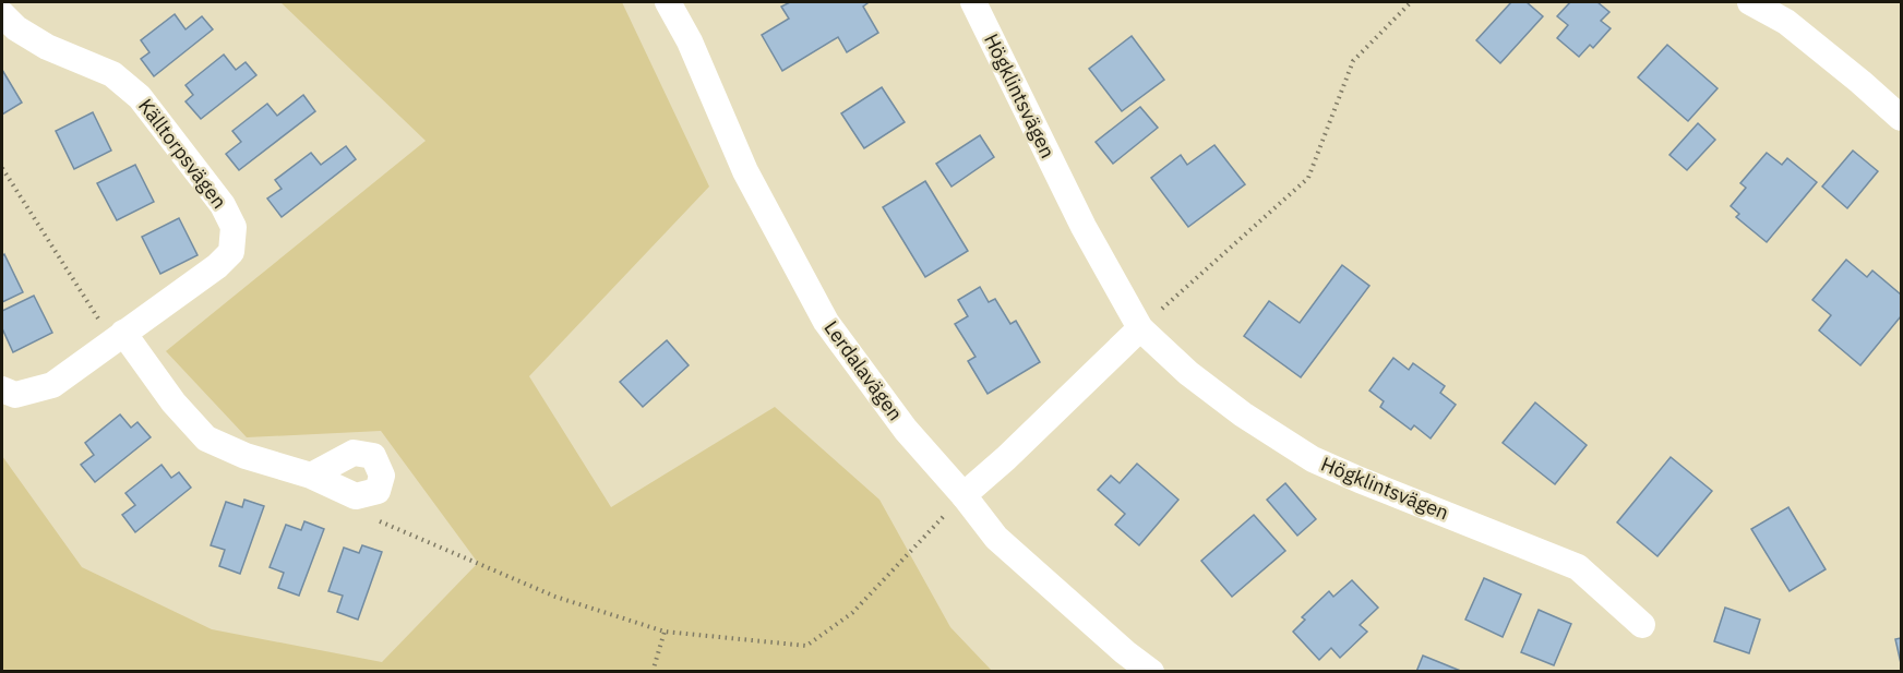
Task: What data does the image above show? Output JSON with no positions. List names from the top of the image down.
{
  "streets": {
    "street": ["Högklintsvägen", "Källtorpsvägen", "Lerdalavägen"]
  }
}
